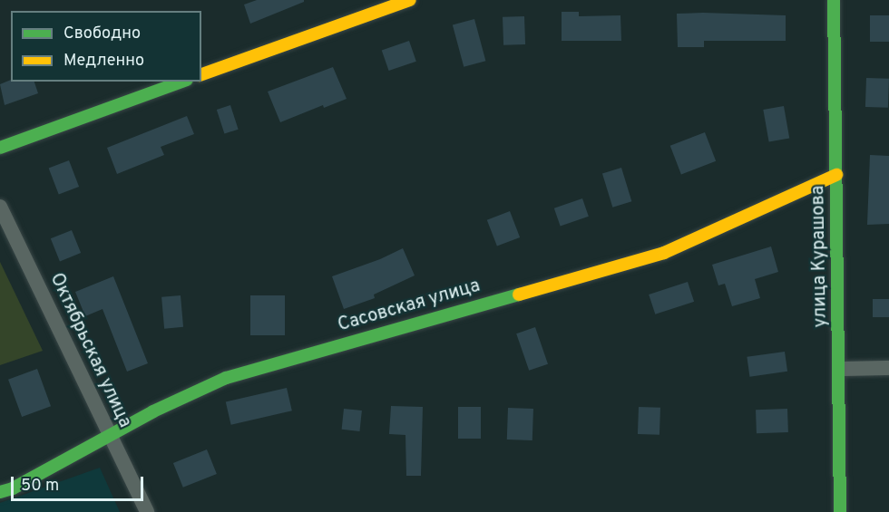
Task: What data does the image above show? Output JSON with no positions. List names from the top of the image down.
{
  "streets": {
    "street": ["улица Курашова", "Сасовская улица", "Октябрьская улица"]
  },
  "crossings": [
    ["улица Курашова", "Сасовская улица"],
    ["Сасовская улица", "Октябрьская улица"]
  ],
  "legend": ["Свободно", "Медленно"],
  "scale_bar": "50 m"
}
